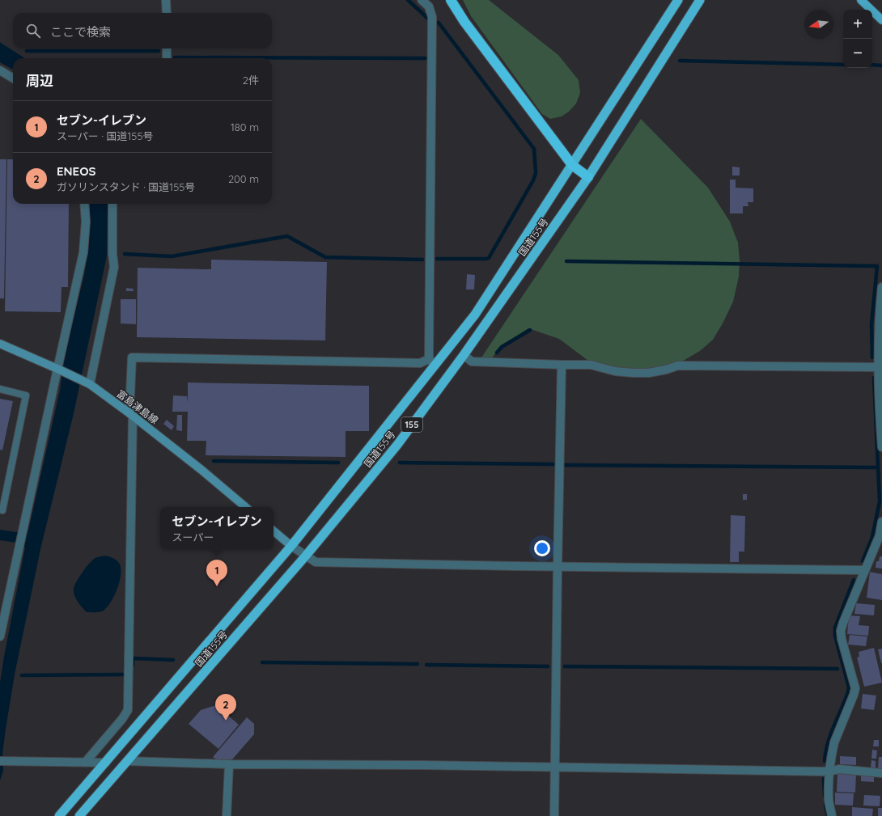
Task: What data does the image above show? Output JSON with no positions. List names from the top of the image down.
{
  "streets": {
    "highway": ["国道155号", "155"],
    "main road": ["富島津島線"]
  },
  "north": "left",
  "page": {
    "map_buttons": ["+", "−"],
    "search": "ここで検索",
    "heading": ["周辺", "2件"],
    "list": [
      {
        "mark": "1",
        "name": "セブン-イレブン",
        "note": "スーパー · 国道155号",
        "value": "180 m"
      },
      {
        "mark": "2",
        "name": "ENEOS",
        "note": "ガソリンスタンド · 国道155号",
        "value": "200 m"
      }
    ],
    "popup": ["セブン-イレブン", "スーパー"],
    "pins": ["1", "2"]
  }
}
